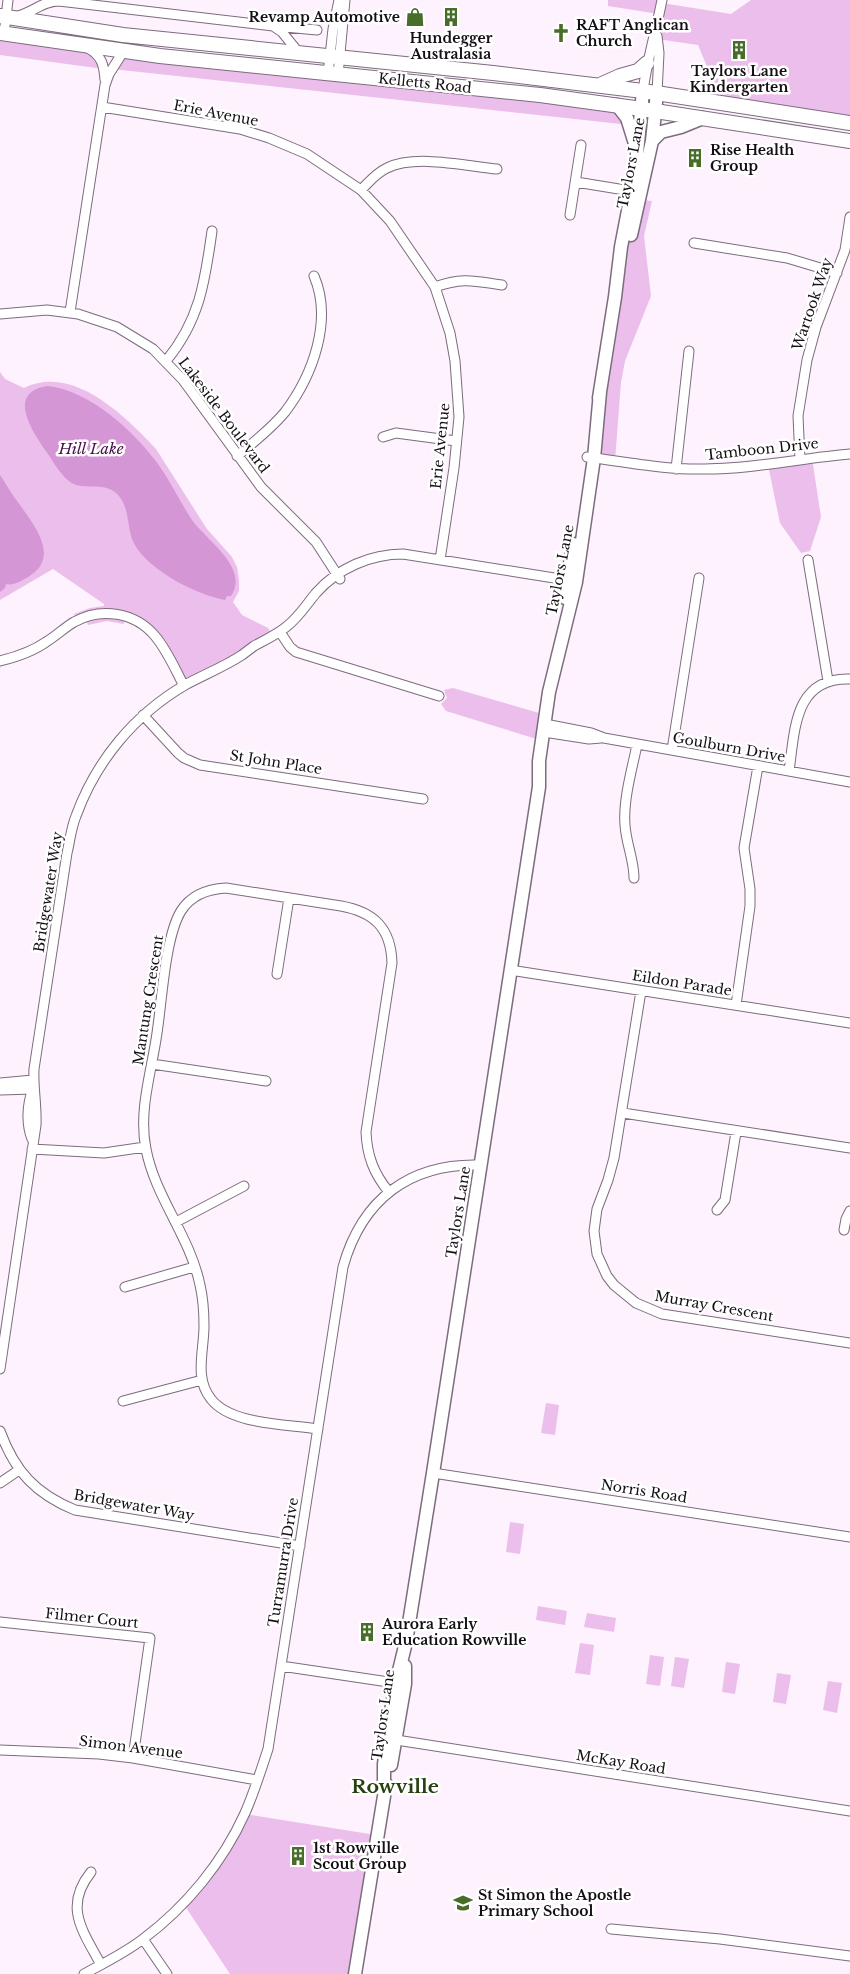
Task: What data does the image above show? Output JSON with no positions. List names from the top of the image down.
{
  "streets": {
    "main road": ["Kelletts Road", "Taylors Lane"],
    "street": [
      "Erie Avenue",
      "Wartook Way",
      "Lakeside Boulevard",
      "Tamboon Drive",
      "Goulburn Drive",
      "St John Place",
      "Bridgewater Way",
      "Eildon Parade",
      "Mantung Crescent",
      "Murray Crescent",
      "Norris Road",
      "Turramurra Drive",
      "Filmer Court",
      "Simon Avenue",
      "McKay Road"
    ]
  },
  "crossings": [
    ["Kelletts Road", "Taylors Lane"],
    ["Erie Avenue", "Bridgewater Way"],
    ["Taylors Lane", "Tamboon Drive"],
    ["Taylors Lane", "Goulburn Drive"],
    ["Taylors Lane", "Bridgewater Way"],
    ["Taylors Lane", "Eildon Parade"],
    ["Taylors Lane", "Norris Road"],
    ["Taylors Lane", "Turramurra Drive"],
    ["Taylors Lane", "McKay Road"],
    ["Wartook Way", "Tamboon Drive"],
    ["Lakeside Boulevard", "Bridgewater Way"],
    ["St John Place", "Bridgewater Way"],
    ["Bridgewater Way", "Turramurra Drive"],
    ["Eildon Parade", "Murray Crescent"],
    ["Mantung Crescent", "Turramurra Drive"],
    ["Turramurra Drive", "Simon Avenue"],
    ["Filmer Court", "Simon Avenue"]
  ],
  "districts": ["Rowville"],
  "water": ["Hill Lake"],
  "places": {
    "shop": ["Revamp Automotive"],
    "building": [
      "Hundegger Australasia",
      "Taylors Lane Kindergarten",
      "Rise Health Group",
      "Aurora Early Education Rowville",
      "1st Rowville Scout Group"
    ],
    "church": ["RAFT Anglican Church"],
    "school or university": ["St Simon the Apostle Primary School"]
  }
}
